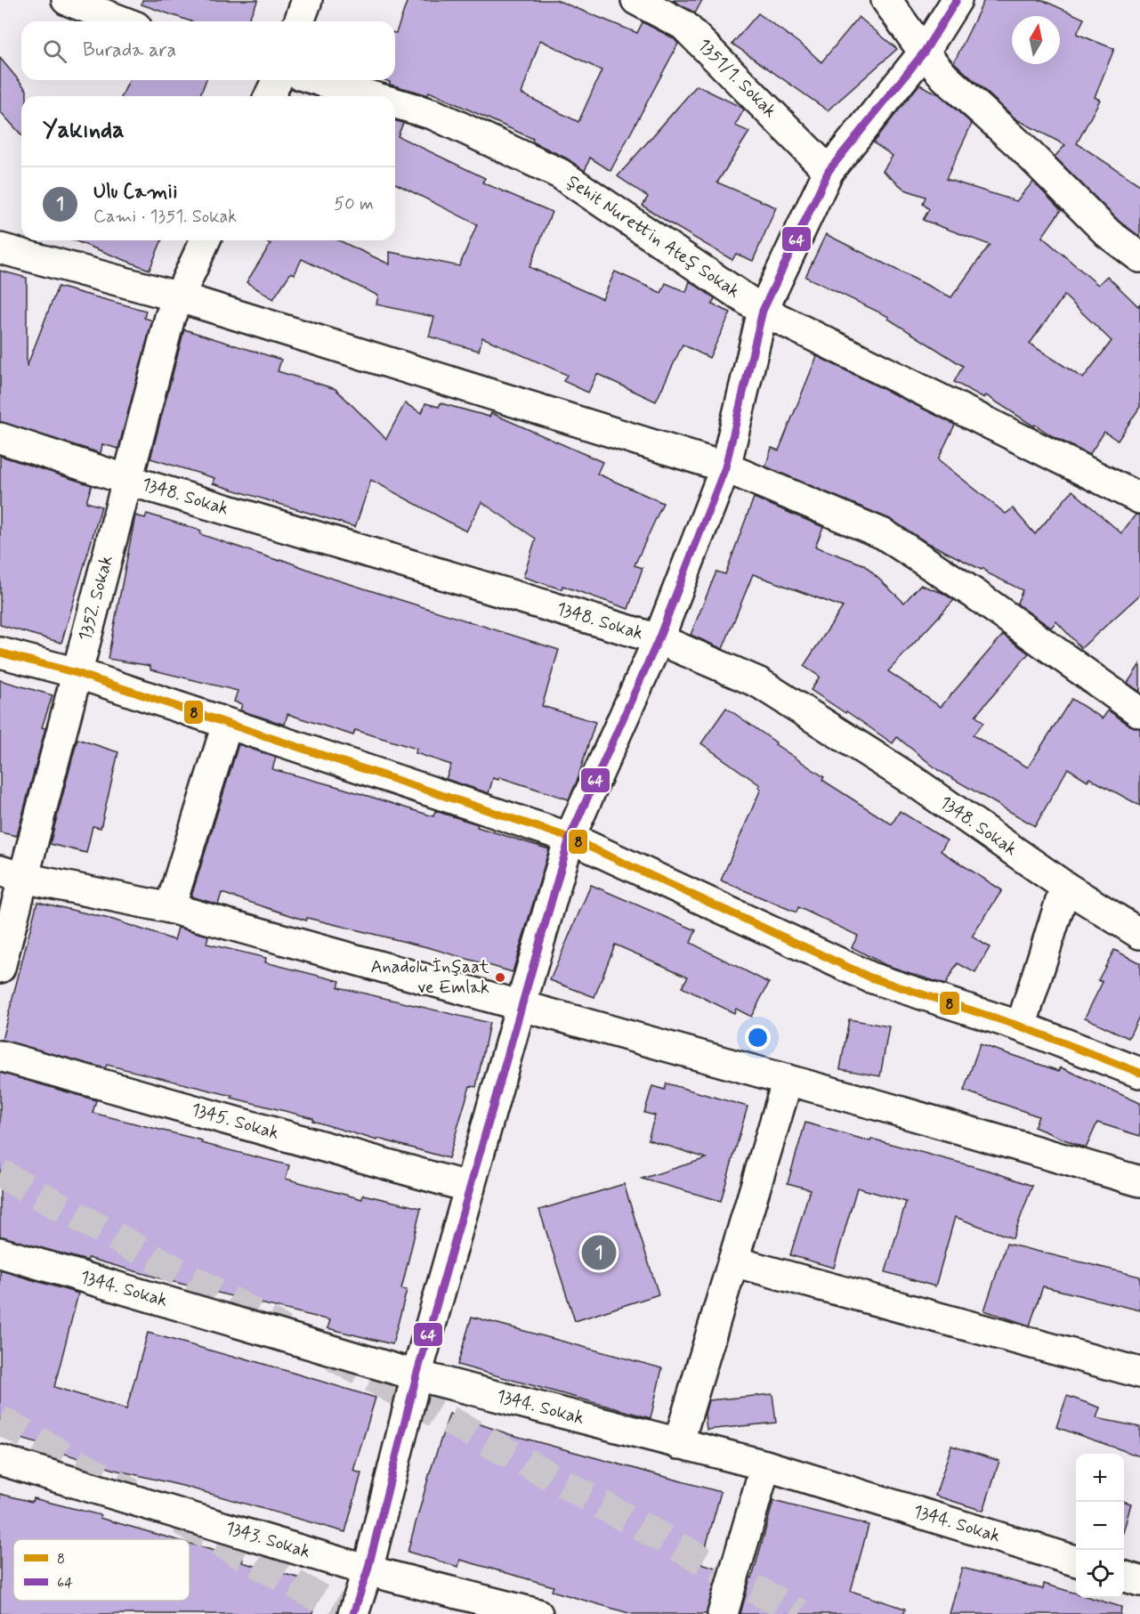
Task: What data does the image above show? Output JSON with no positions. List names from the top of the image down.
{
  "streets": {
    "street": [
      "1351/1. Sokak",
      "Şehit Nurettin Ateş Sokak",
      "1348. Sokak",
      "1352. Sokak",
      "1345. Sokak",
      "1344. Sokak",
      "1343. Sokak"
    ]
  },
  "crossings": [
    ["1348. Sokak", "1352. Sokak"]
  ],
  "places": ["Anadolu İnşaat ve Emlak"],
  "lines": ["transit line 64", "transit line 8"],
  "legend": ["8", "64"],
  "north": "top",
  "page": {
    "search": "Burada ara",
    "heading": "Yakında",
    "list": [
      {
        "mark": "1",
        "name": "Ulu Camii",
        "note": "Cami · 1351. Sokak",
        "value": "50 m"
      }
    ],
    "pins": "1",
    "map_buttons": ["+", "−"]
  }
}
